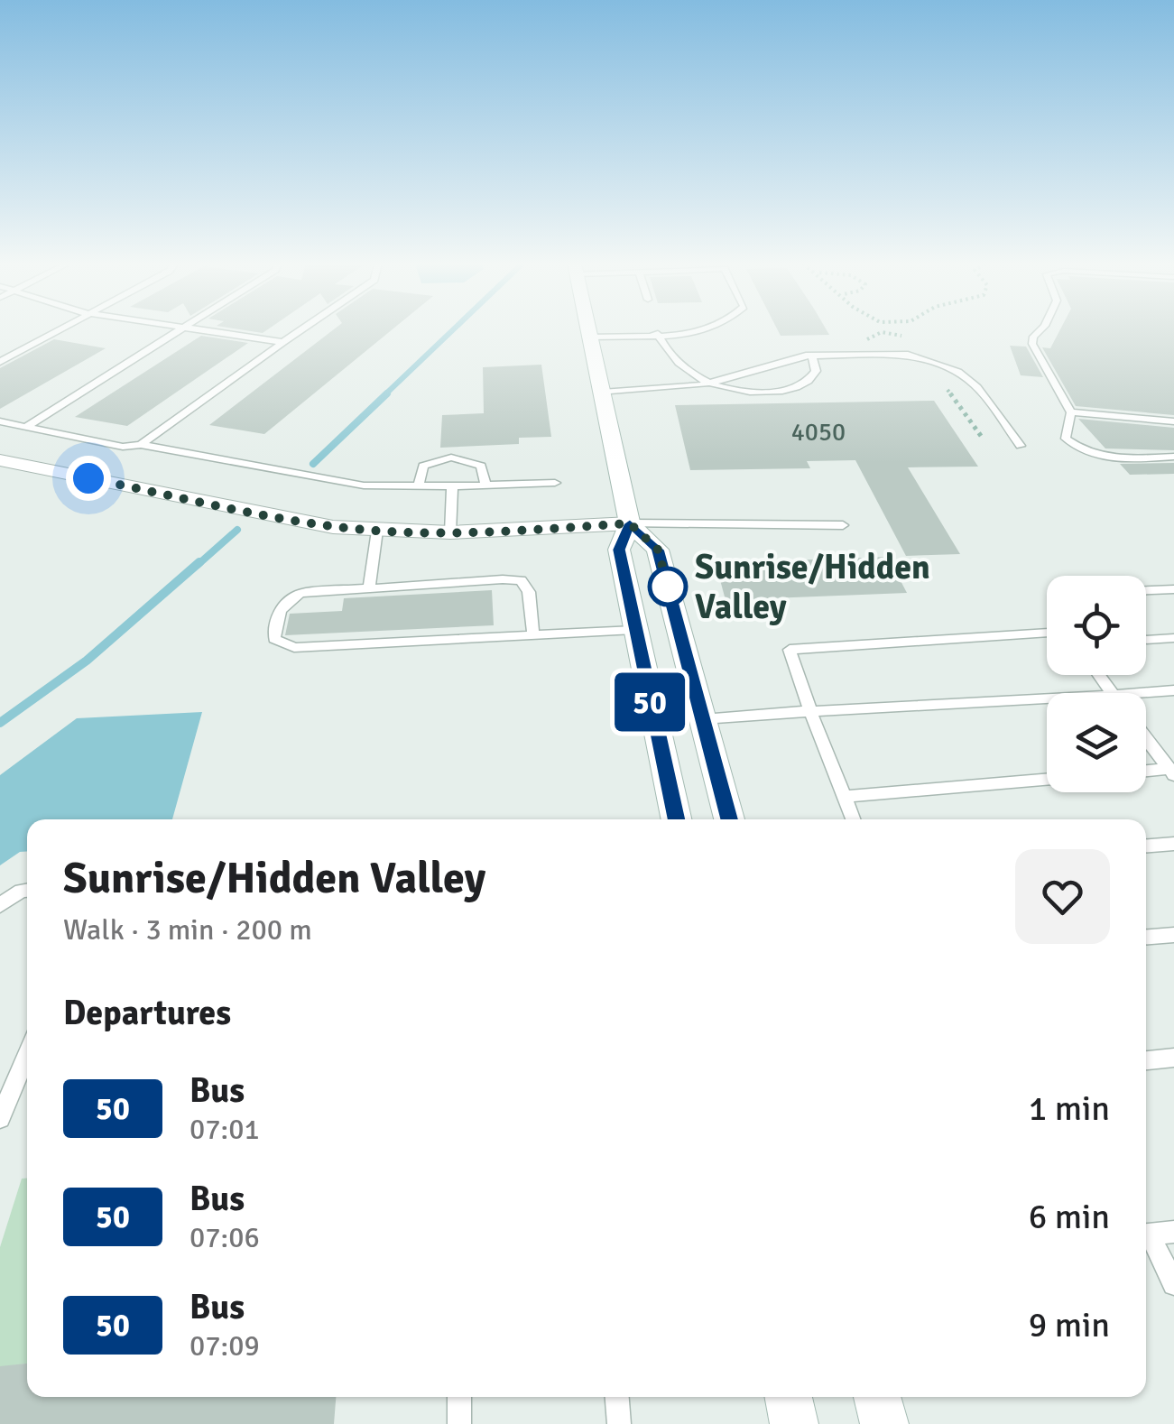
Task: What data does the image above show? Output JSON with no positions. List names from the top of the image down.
{
  "places": ["Sunrise/Hidden Valley"],
  "lines": ["bus line 50"],
  "house_numbers": ["4050"],
  "page": {
    "on_map": "50",
    "heading": [
      ["Sunrise/Hidden Valley", "Walk · 3 min · 200 m"],
      "Departures"
    ],
    "list": [
      {
        "mark": "50",
        "name": "Bus",
        "note": "07:01",
        "value": "1 min"
      },
      {
        "mark": "50",
        "name": "Bus",
        "note": "07:06",
        "value": "6 min"
      },
      {
        "mark": "50",
        "name": "Bus",
        "note": "07:09",
        "value": "9 min"
      }
    ]
  }
}
